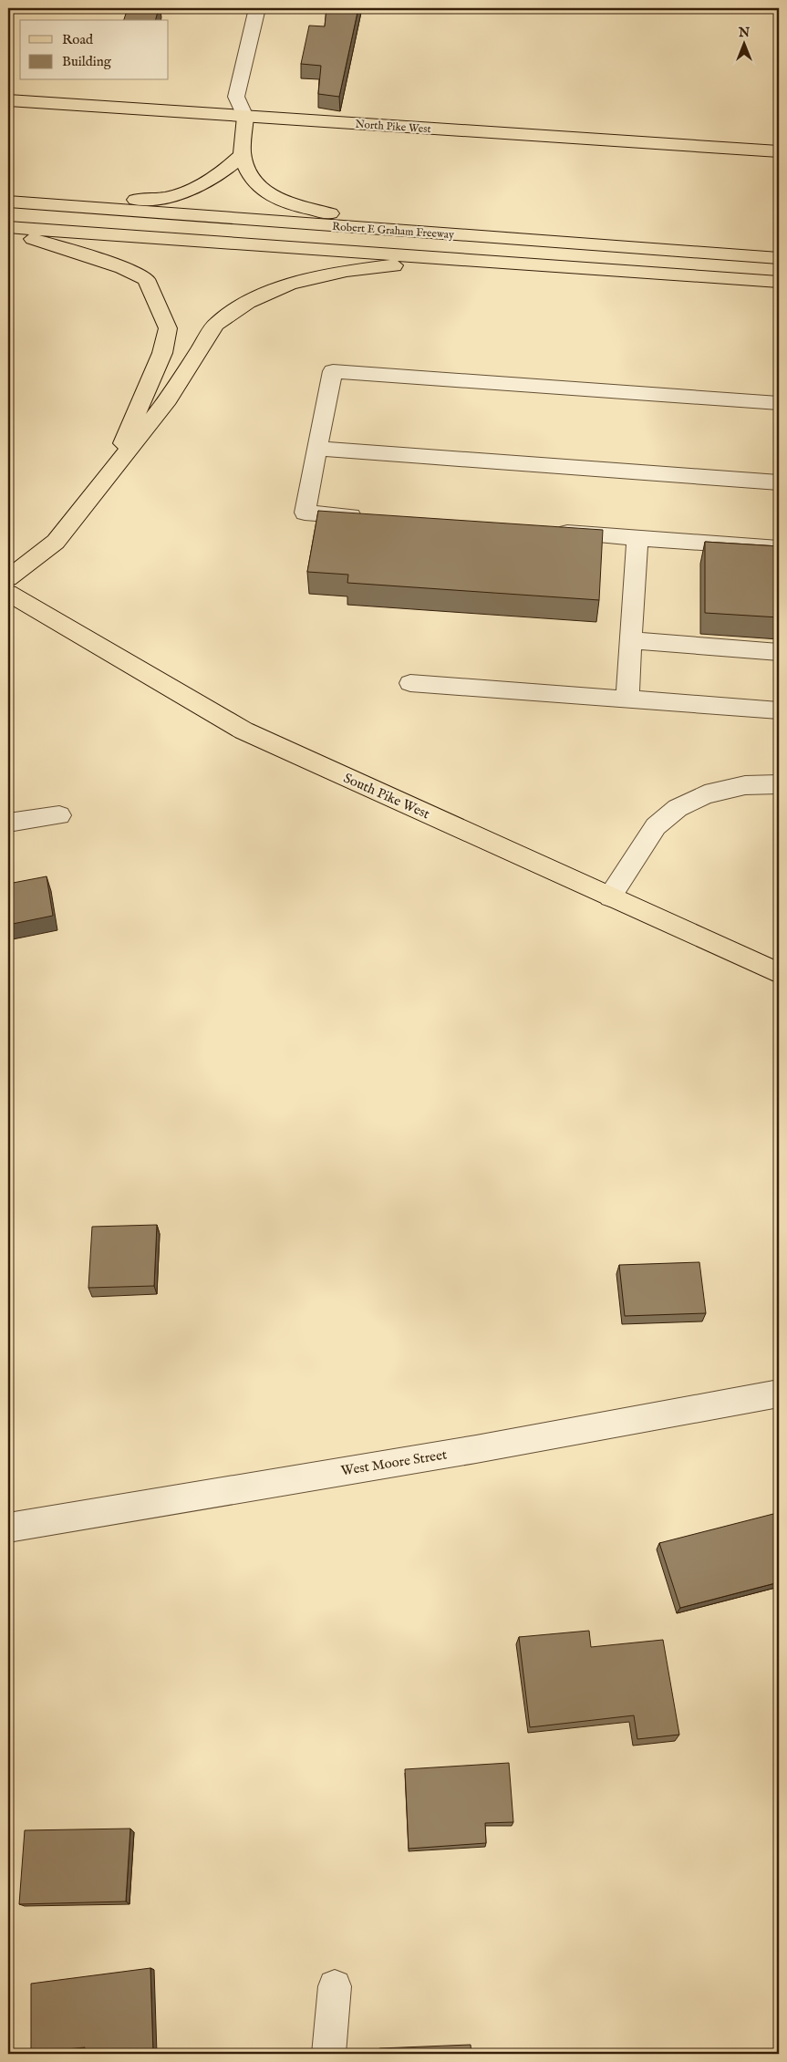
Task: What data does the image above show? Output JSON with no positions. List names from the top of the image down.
{
  "streets": {
    "main road": ["North Pike West", "Robert E Graham Freeway", "South Pike West"],
    "street": ["West Moore Street"]
  },
  "legend": ["Road", "Building"],
  "north": "top"
}
